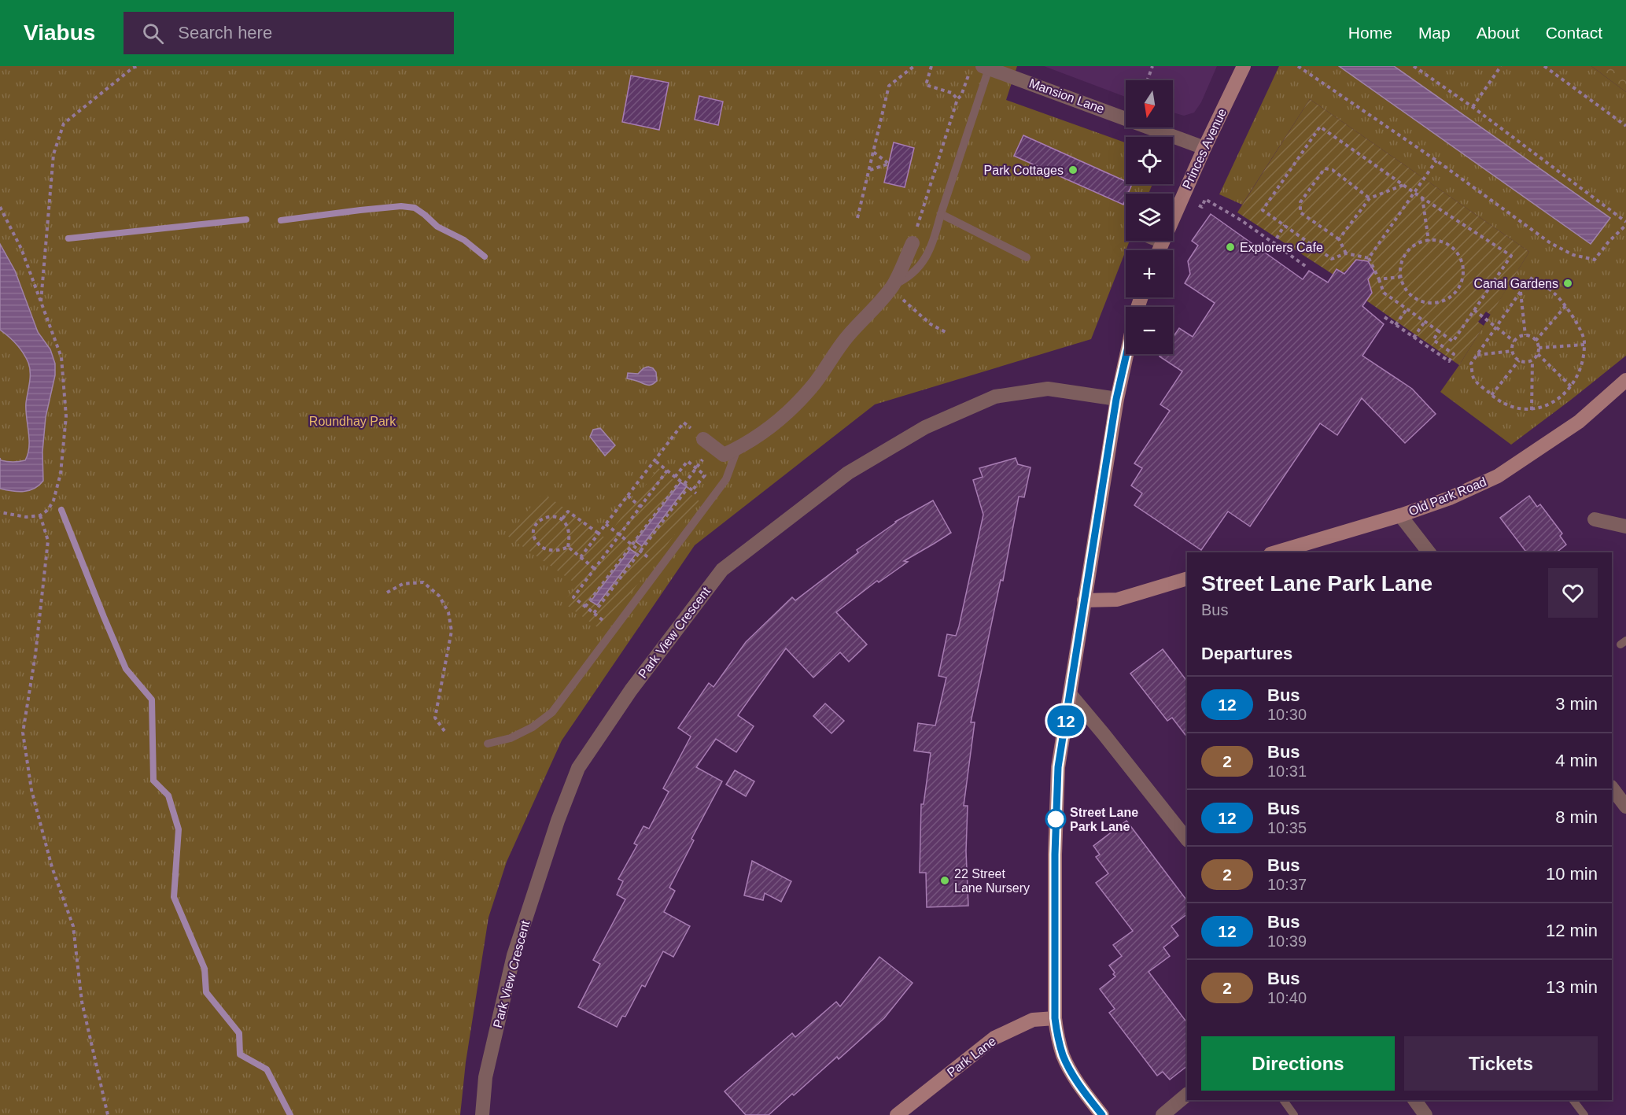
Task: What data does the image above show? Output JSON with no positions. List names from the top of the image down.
{
  "streets": {
    "street": [
      "Mansion Lane",
      "Princes Avenue",
      "Old Park Road",
      "Park View Crescent",
      "Park Lane"
    ]
  },
  "crossings": [
    ["Mansion Lane", "Princes Avenue"]
  ],
  "parks": ["Roundhay Park"],
  "places": [
    "Park Cottages",
    "Explorers Cafe",
    "Canal Gardens",
    "Street Lane Park Lane",
    "22 Street Lane Nursery"
  ],
  "lines": ["bus line 12"],
  "north": "bottom",
  "page": {
    "header": "Viabus",
    "search": "Search here",
    "nav": [
      "Home",
      "Map",
      "About",
      "Contact"
    ],
    "on_map": "12",
    "map_buttons": ["+", "−"],
    "heading": [
      ["Street Lane Park Lane", "Bus"],
      "Departures"
    ],
    "list": [
      {
        "mark": "12",
        "name": "Bus",
        "note": "10:30",
        "value": "3 min"
      },
      {
        "mark": "2",
        "name": "Bus",
        "note": "10:31",
        "value": "4 min"
      },
      {
        "mark": "12",
        "name": "Bus",
        "note": "10:35",
        "value": "8 min"
      },
      {
        "mark": "2",
        "name": "Bus",
        "note": "10:37",
        "value": "10 min"
      },
      {
        "mark": "12",
        "name": "Bus",
        "note": "10:39",
        "value": "12 min"
      },
      {
        "mark": "2",
        "name": "Bus",
        "note": "10:40",
        "value": "13 min"
      }
    ],
    "buttons": ["Directions", "Tickets"]
  }
}
